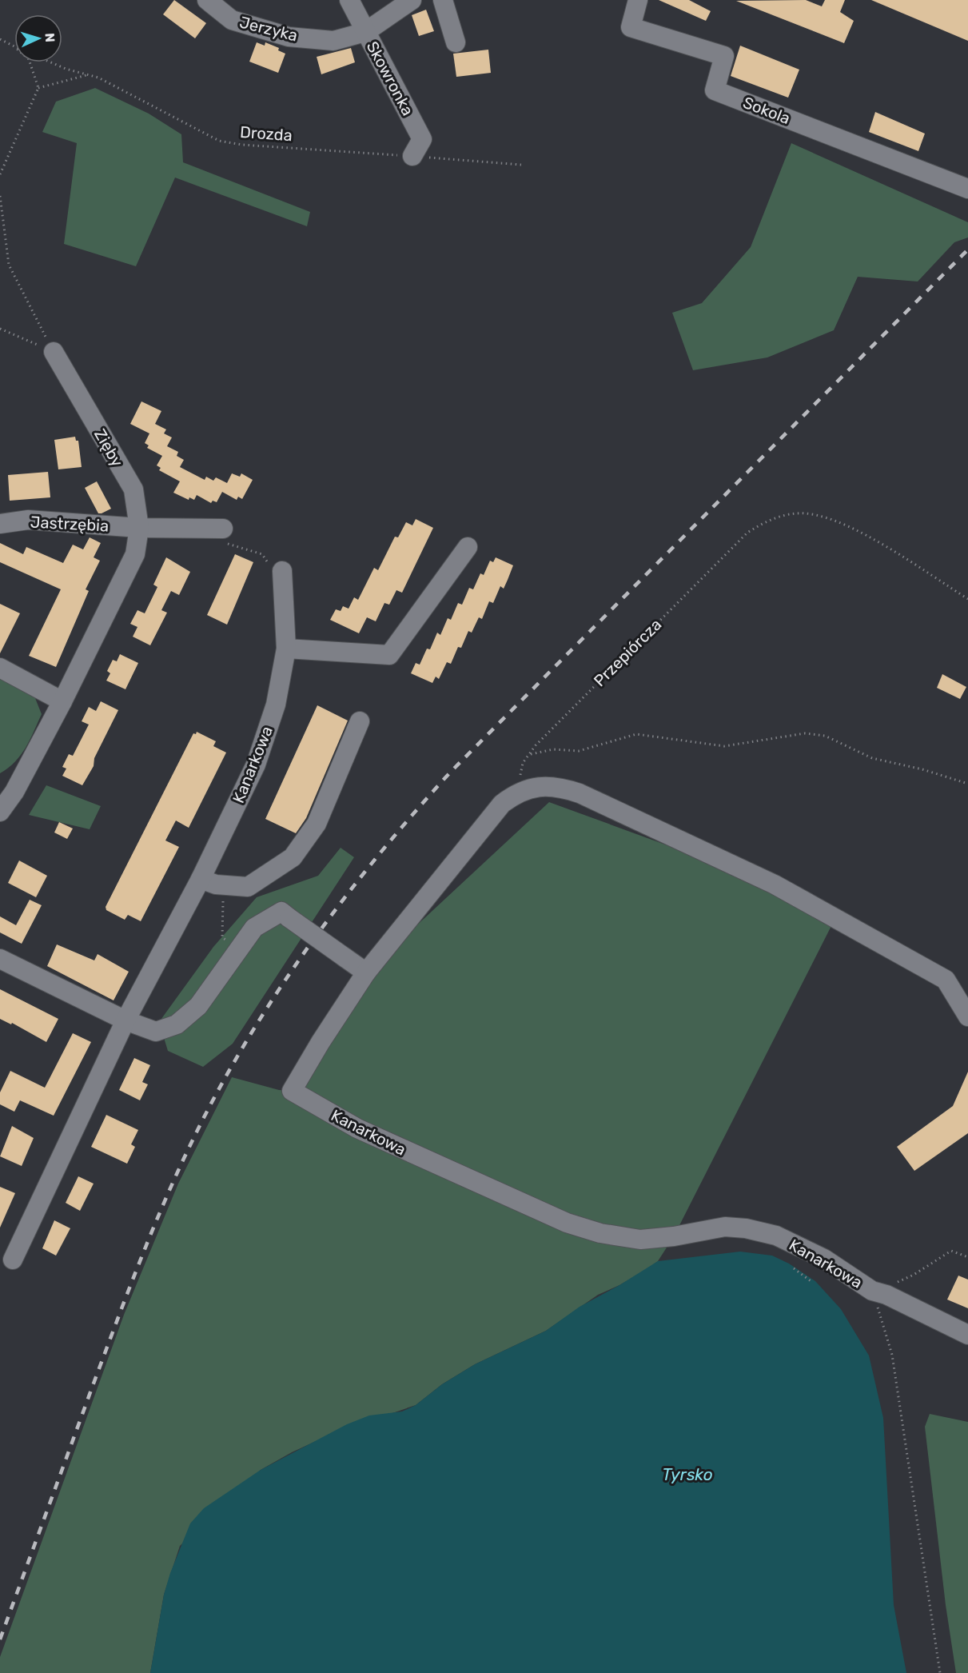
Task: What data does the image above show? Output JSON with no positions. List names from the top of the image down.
{
  "streets": {
    "street": [
      "Jerzyka",
      "Skowronka",
      "Sokola",
      "Zięby",
      "Jastrzębia",
      "Kanarkowa"
    ],
    "path": ["Drozda", "Przepiórcza"]
  },
  "crossings": [
    ["Jerzyka", "Skowronka"],
    ["Skowronka", "Drozda"],
    ["Zięby", "Jastrzębia"]
  ],
  "water": ["Tyrsko"],
  "north": "right"
}
